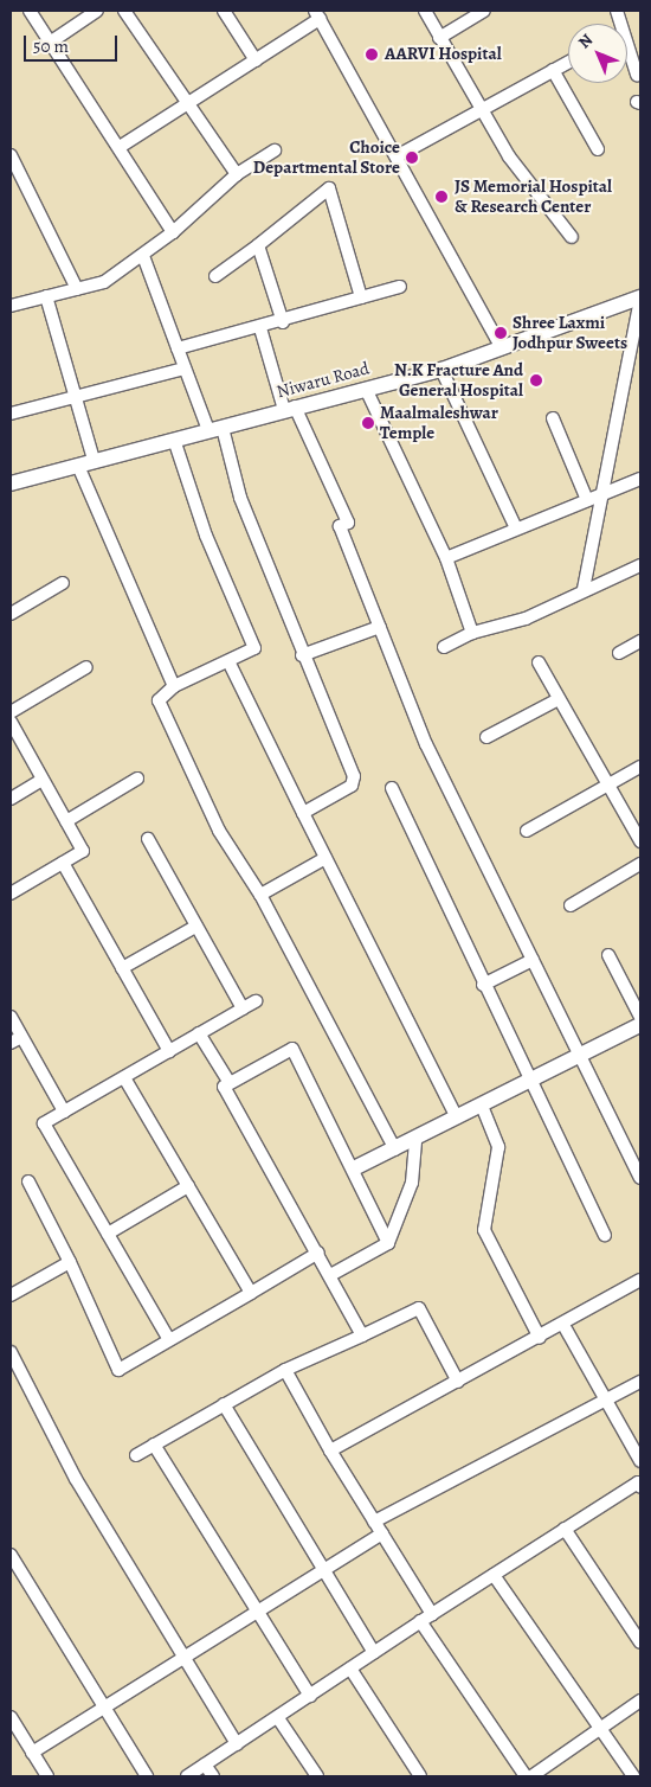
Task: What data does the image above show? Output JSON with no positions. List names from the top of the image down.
{
  "streets": {
    "street": ["Niwaru Road"]
  },
  "places": [
    "AARVI Hospital",
    "Choice Departmental Store",
    "JS Memorial Hospital & Research Center",
    "Shree Laxmi Jodhpur Sweets",
    "N.K Fracture And General Hospital",
    "Maalmaleshwar Temple"
  ],
  "scale_bar": "50 m",
  "north": "top left"
}
